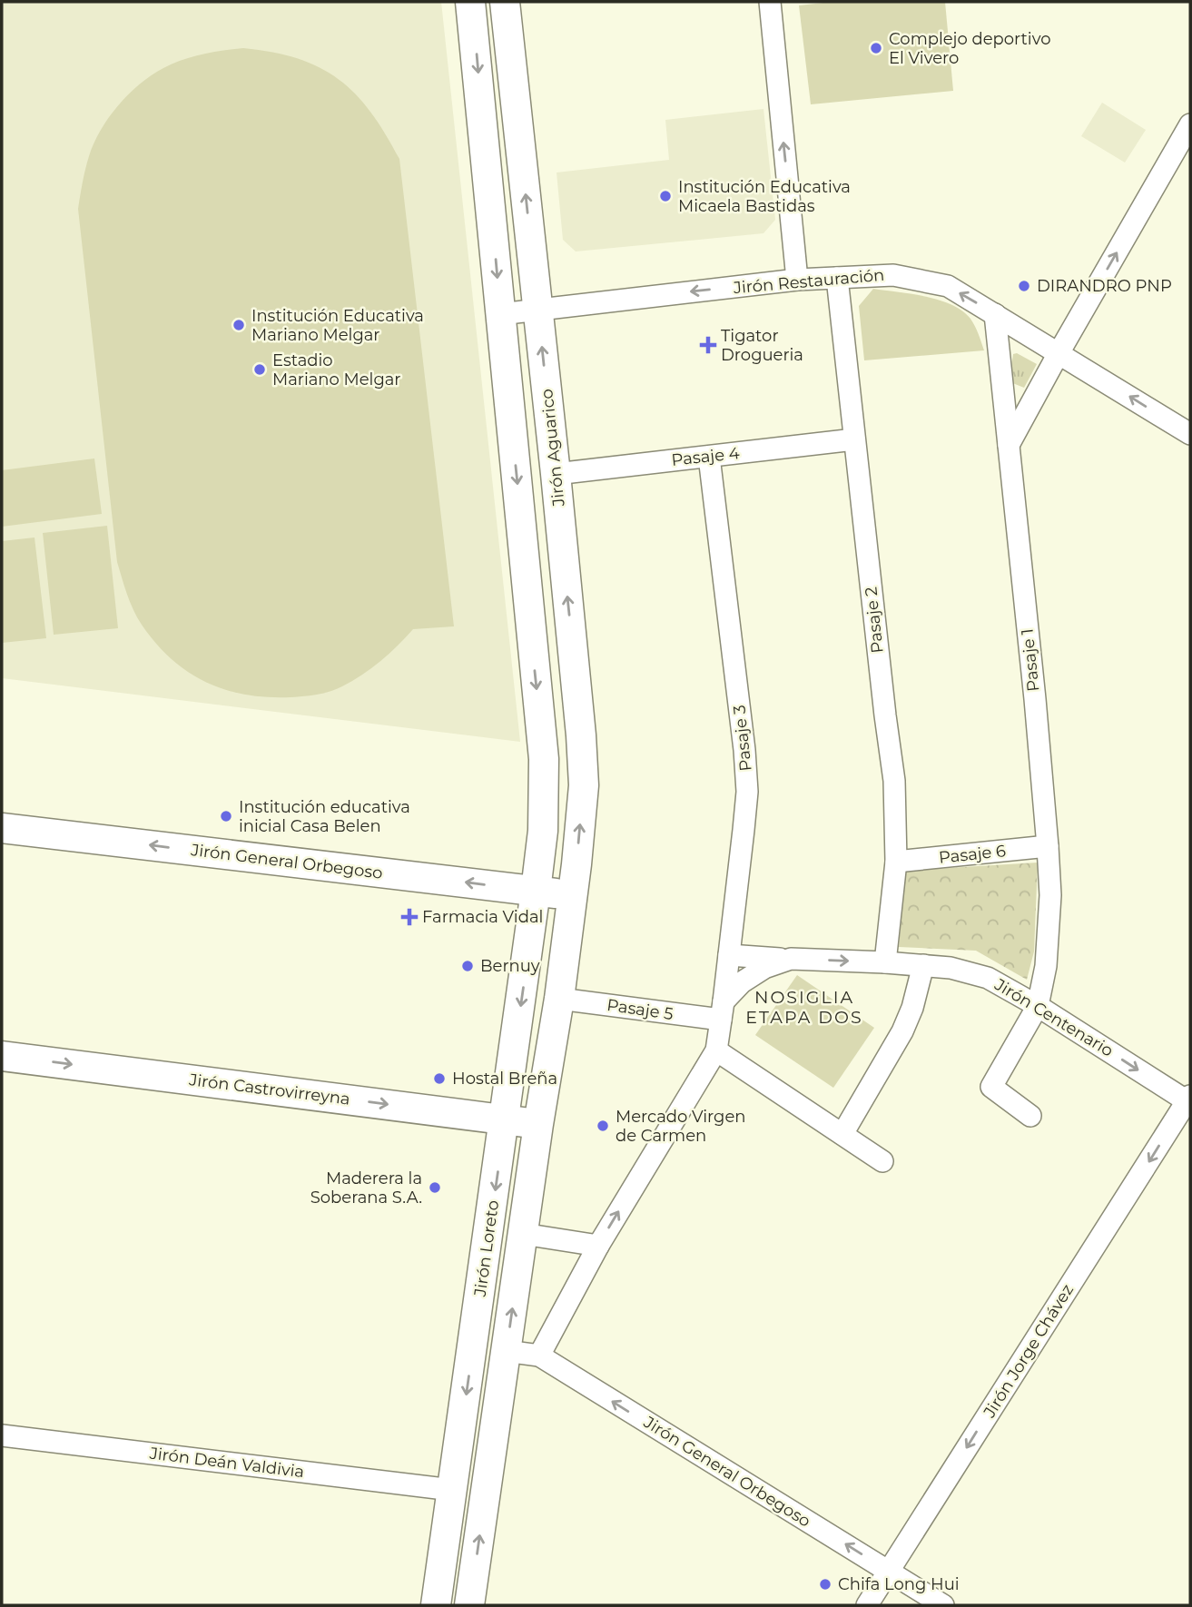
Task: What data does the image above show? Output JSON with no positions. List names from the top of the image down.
{
  "streets": {
    "main road": [
      "Jirón Aguarico",
      "Jirón General Orbegoso",
      "Jirón Castrovirreyna",
      "Jirón Loreto"
    ],
    "street": [
      "Jirón Restauración",
      "Pasaje 4",
      "Pasaje 2",
      "Pasaje 1",
      "Pasaje 3",
      "Pasaje 6",
      "Pasaje 5",
      "Jirón Centenario",
      "Jirón Jorge Chávez",
      "Jirón Deán Valdivia"
    ]
  },
  "crossings": [
    ["Jirón Restauración", "Jirón Aguarico"],
    ["Jirón Restauración", "Pasaje 2"],
    ["Jirón Restauración", "Pasaje 1"],
    ["Jirón Aguarico", "Pasaje 4"],
    ["Jirón Aguarico", "Jirón General Orbegoso"],
    ["Pasaje 4", "Pasaje 2"],
    ["Pasaje 4", "Pasaje 3"],
    ["Pasaje 2", "Pasaje 6"],
    ["Pasaje 2", "Jirón Centenario"],
    ["Pasaje 1", "Pasaje 6"],
    ["Pasaje 1", "Jirón Centenario"],
    ["Pasaje 3", "Pasaje 5"],
    ["Pasaje 3", "Jirón Centenario"],
    ["Jirón General Orbegoso", "Jirón Loreto"],
    ["Jirón General Orbegoso", "Jirón Jorge Chávez"],
    ["Pasaje 5", "Jirón Centenario"],
    ["Jirón Centenario", "Jirón Jorge Chávez"],
    ["Jirón Castrovirreyna", "Jirón Loreto"],
    ["Jirón Loreto", "Jirón Deán Valdivia"]
  ],
  "one_way": [
    "Jirón Restauración",
    "Jirón General Orbegoso",
    "Jirón Castrovirreyna",
    "Jirón Jorge Chávez"
  ],
  "districts": ["NOSIGLIA ETAPA DOS"],
  "places": {
    "other": [
      "Complejo deportivo El Vivero",
      "Institución Educativa Micaela Bastidas",
      "DIRANDRO PNP",
      "Institución Educativa Mariano Melgar",
      "Estadio Mariano Melgar",
      "Institución educativa inicial Casa Belen",
      "Bernuy",
      "Hostal Breña",
      "Mercado Virgen de Carmen",
      "Maderera la Soberana S.A.",
      "Chifa Long Hui"
    ],
    "health": ["Tigator Drogueria", "Farmacia Vidal"]
  }
}
